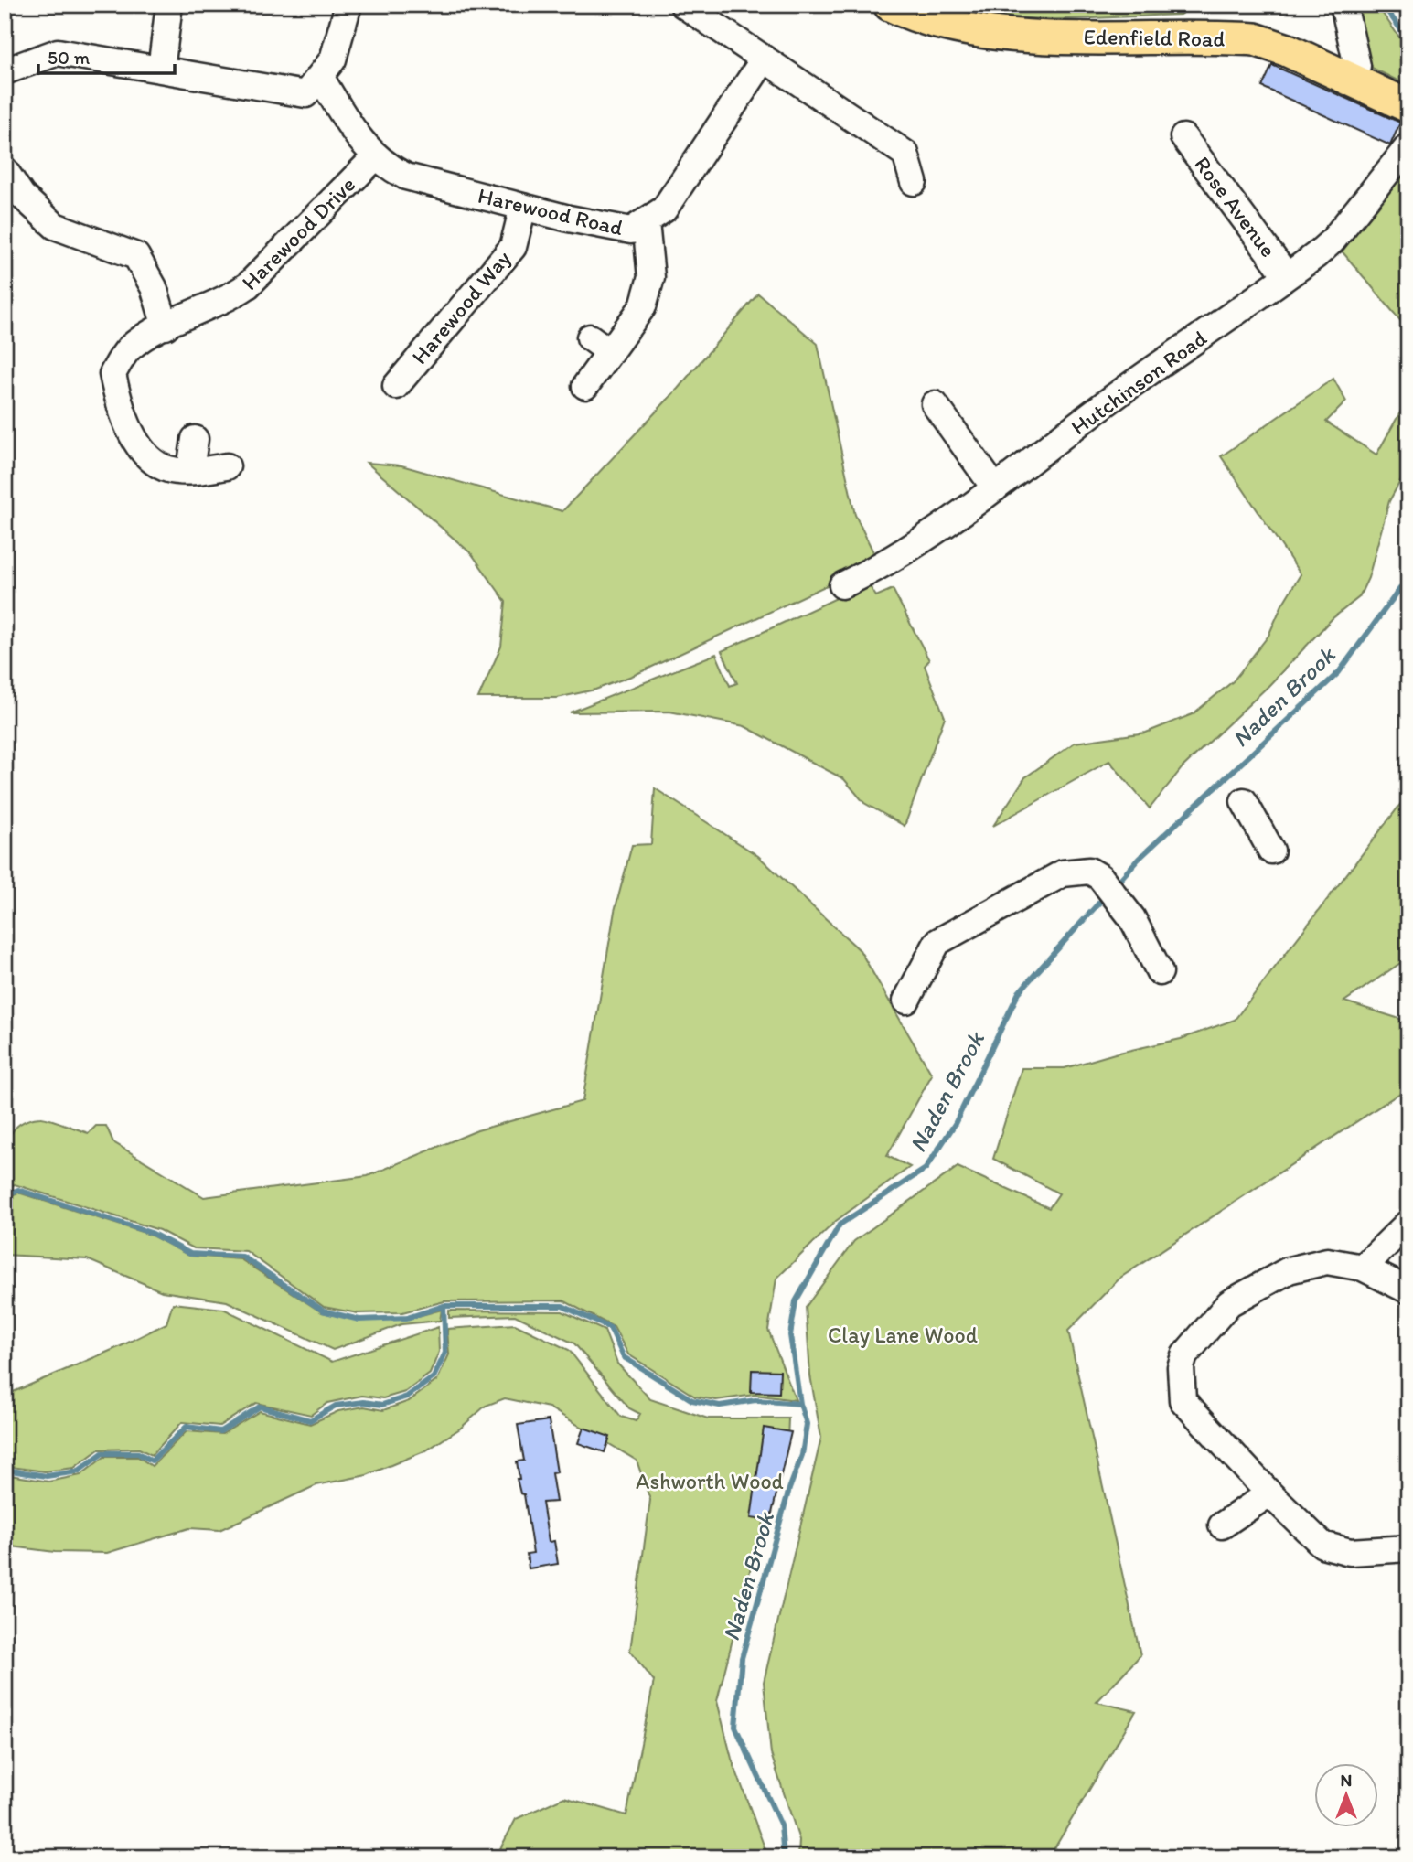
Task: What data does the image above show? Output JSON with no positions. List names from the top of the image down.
{
  "streets": {
    "main road": ["Edenfield Road"],
    "street": [
      "Rose Avenue",
      "Harewood Road",
      "Harewood Drive",
      "Harewood Way",
      "Hutchinson Road"
    ]
  },
  "crossings": [
    ["Rose Avenue", "Hutchinson Road"],
    ["Harewood Road", "Harewood Drive"],
    ["Harewood Road", "Harewood Way"]
  ],
  "water": ["Naden Brook"],
  "parks": ["Clay Lane Wood", "Ashworth Wood"],
  "scale_bar": "50 m",
  "north": "top"
}
